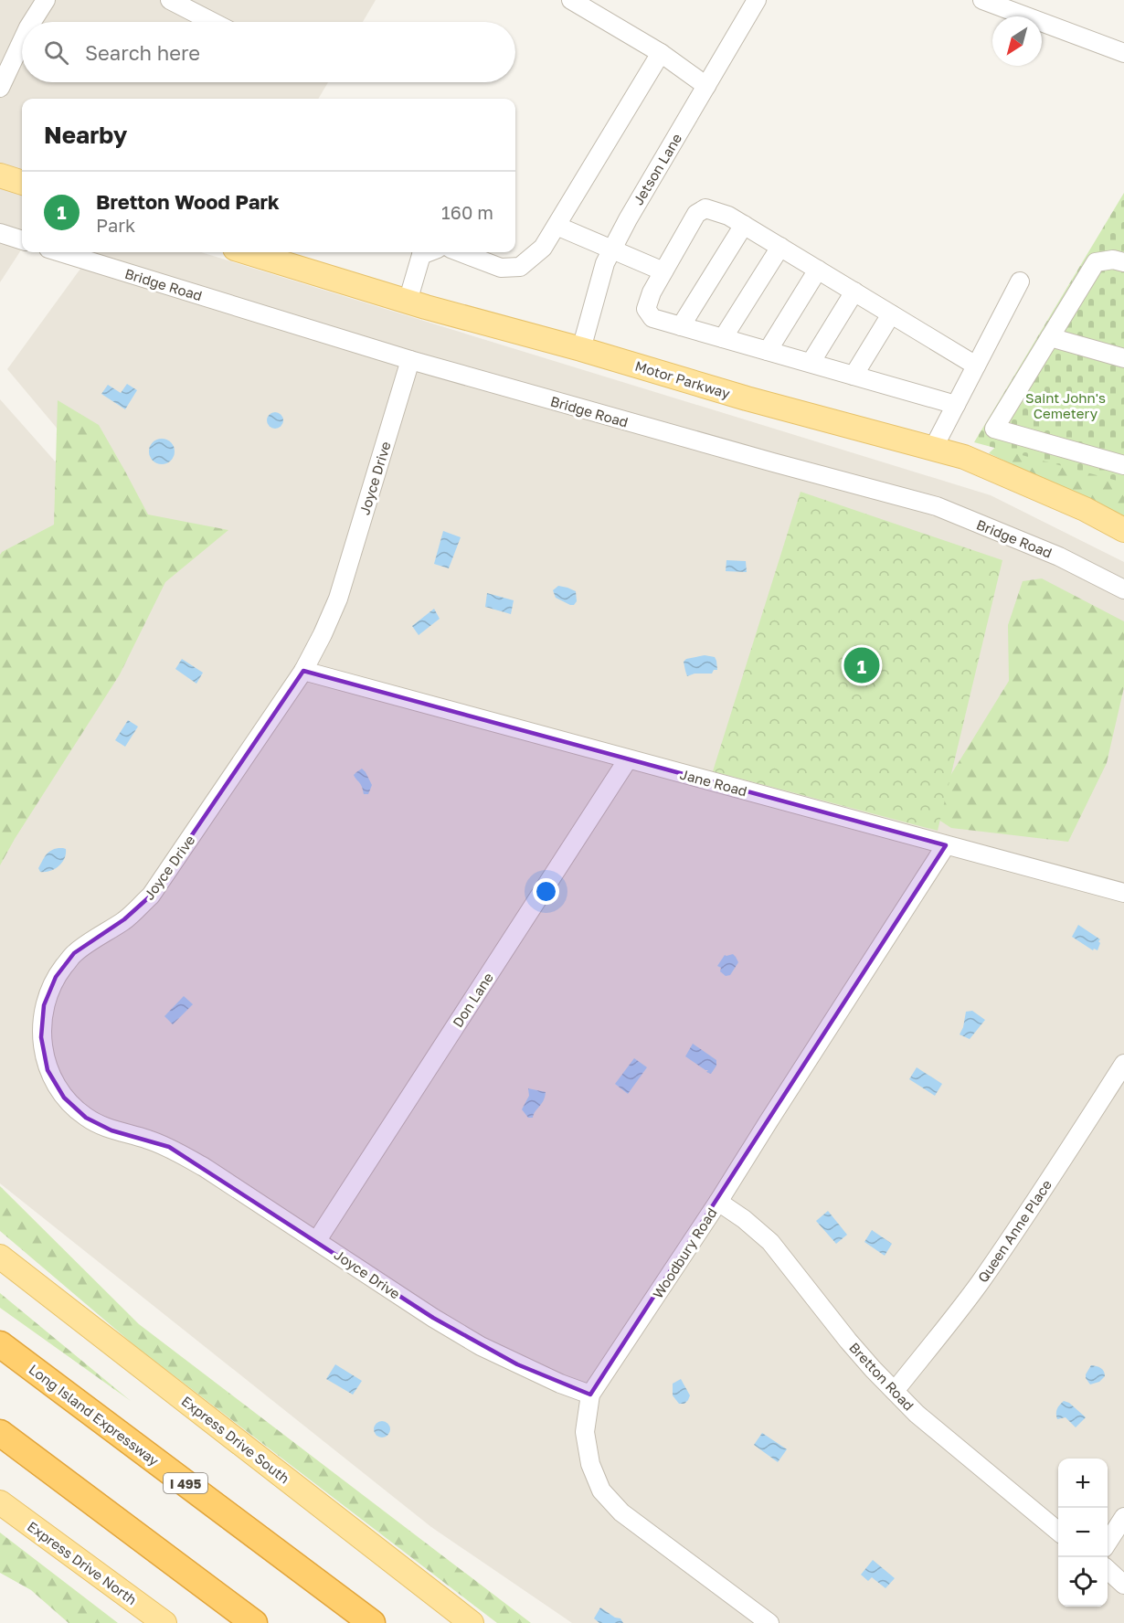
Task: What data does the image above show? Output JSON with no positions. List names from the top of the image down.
{
  "streets": {
    "highway": ["Long Island Expressway", "I 495"],
    "main road": ["Motor Parkway", "Express Drive South", "Express Drive North"],
    "street": [
      "Jetson Lane",
      "Bridge Road",
      "Joyce Drive",
      "Jane Road",
      "Don Lane",
      "Queen Anne Place",
      "Woodbury Road",
      "Bretton Road"
    ]
  },
  "crossings": [
    ["Jetson Lane", "Motor Parkway"],
    ["Bridge Road", "Joyce Drive"],
    ["Joyce Drive", "Jane Road"],
    ["Joyce Drive", "Don Lane"],
    ["Joyce Drive", "Woodbury Road"],
    ["Jane Road", "Don Lane"],
    ["Jane Road", "Woodbury Road"],
    ["Queen Anne Place", "Bretton Road"],
    ["Woodbury Road", "Bretton Road"]
  ],
  "parks": ["Saint John's Cemetery"],
  "north": "bottom left",
  "page": {
    "search": "Search here",
    "heading": "Nearby",
    "list": [
      {
        "mark": "1",
        "name": "Bretton Wood Park",
        "note": "Park",
        "value": "160 m"
      }
    ],
    "pins": "1",
    "map_buttons": ["+", "−"]
  }
}
